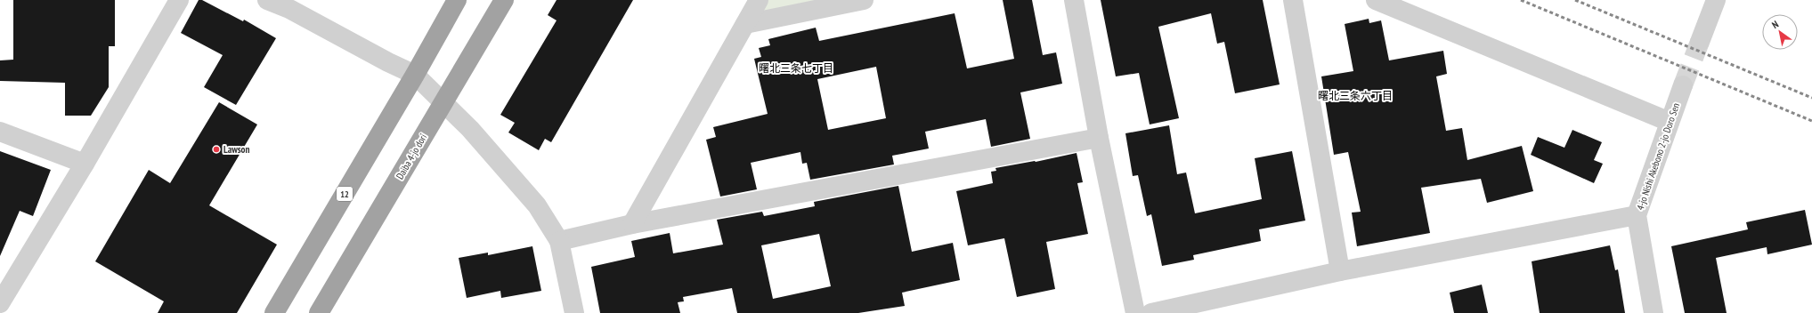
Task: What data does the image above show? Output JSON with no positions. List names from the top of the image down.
{
  "streets": {
    "highway": ["Daiba 4-jo dori", "12"],
    "street": ["4-jo Nishi Akebono 2-jo Doro Sen"]
  },
  "districts": ["曙北三条七丁目", "曙北三条六丁目"],
  "places": ["Lawson"],
  "north": "top left"
}
